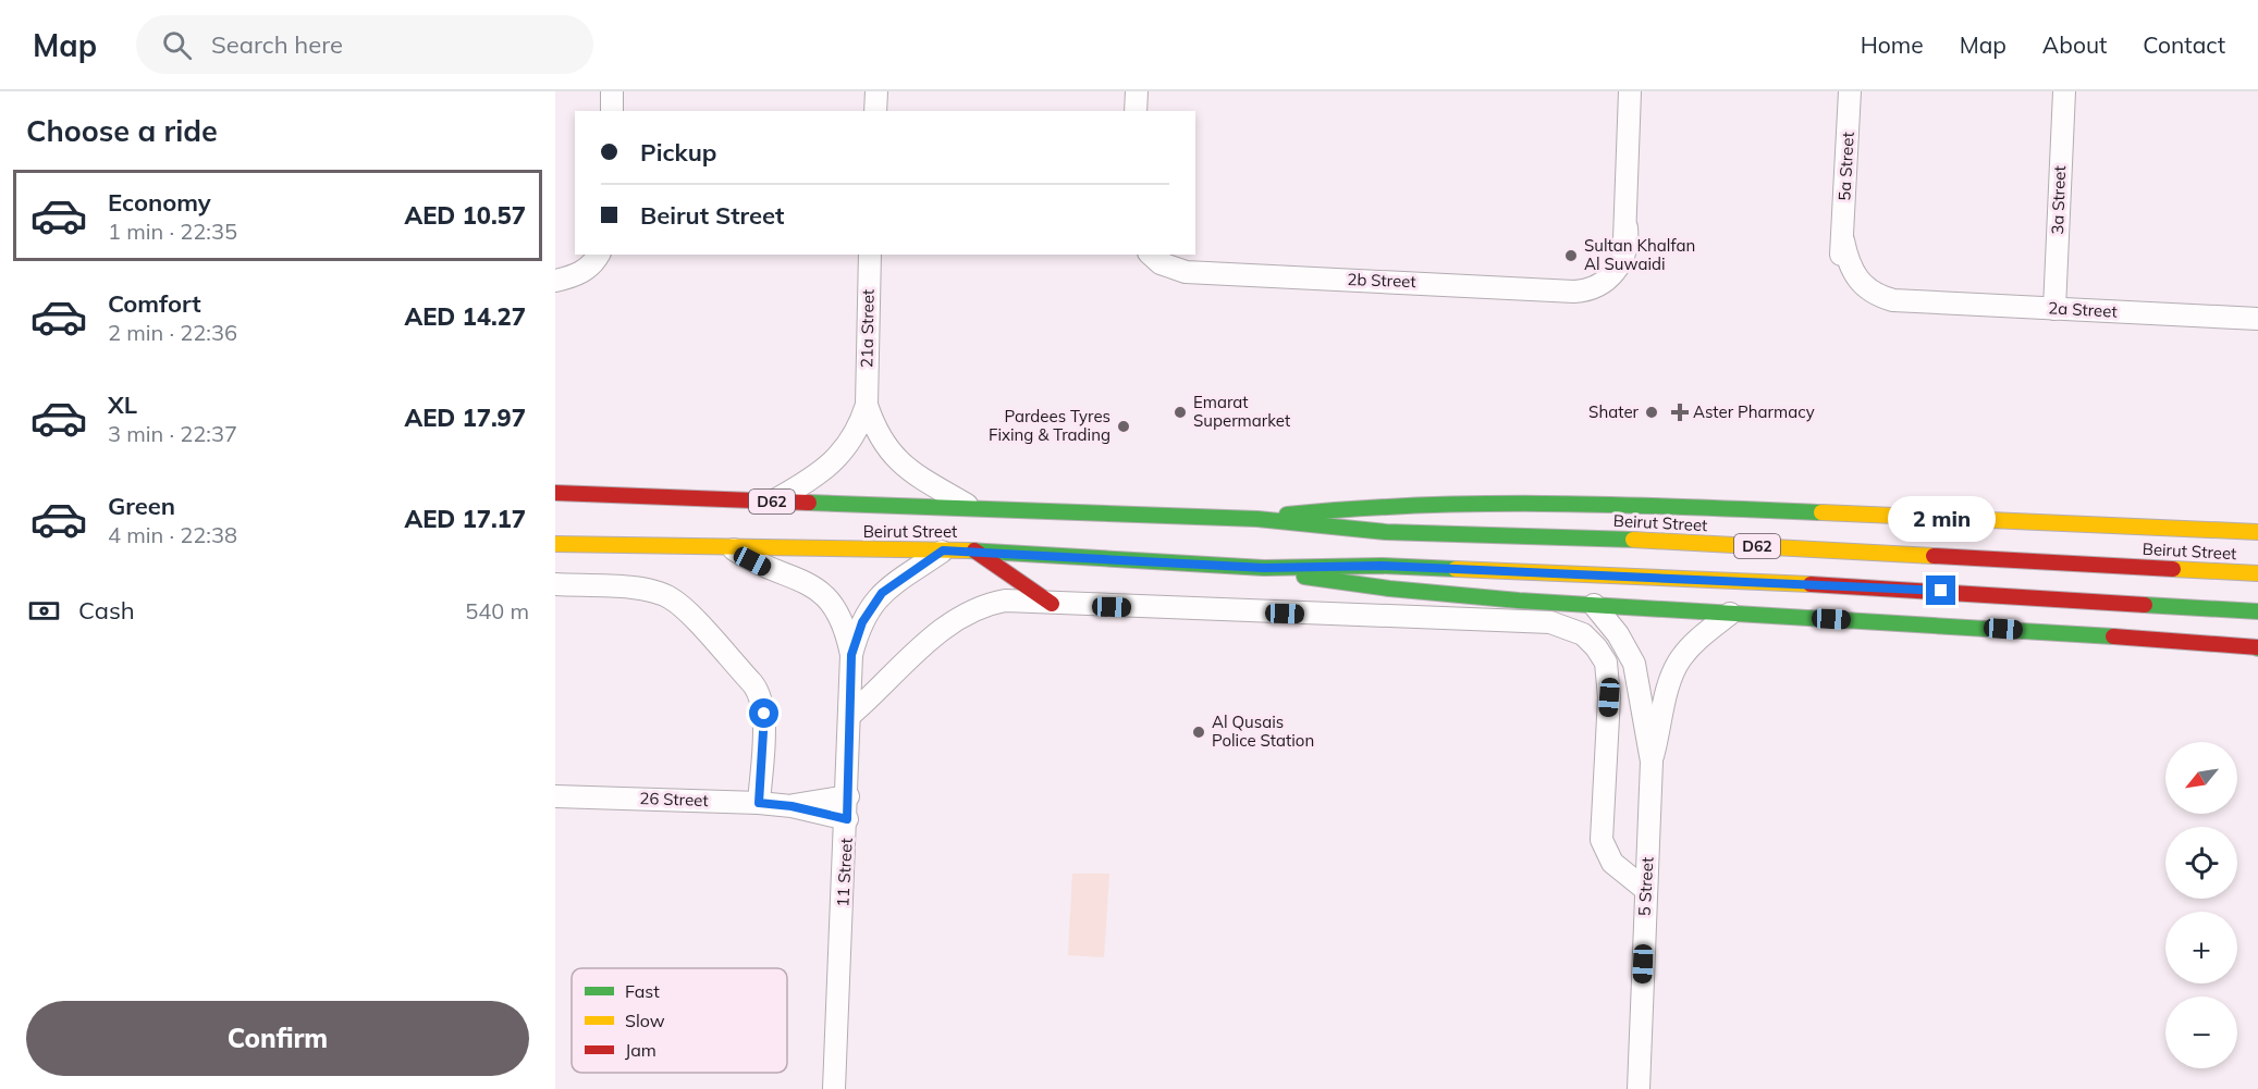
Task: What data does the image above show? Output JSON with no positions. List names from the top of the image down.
{
  "streets": {
    "main road": ["D62", "Beirut Street"],
    "street": [
      "5a Street",
      "3a Street",
      "2b Street",
      "2a Street",
      "21a Street",
      "26 Street",
      "11 Street",
      "5 Street"
    ]
  },
  "crossings": [
    ["5a Street", "2a Street"],
    ["3a Street", "2a Street"],
    ["21a Street", "Beirut Street"],
    ["Beirut Street", "11 Street"],
    ["Beirut Street", "5 Street"],
    ["26 Street", "11 Street"]
  ],
  "places": {
    "other": [
      "Sultan Khalfan Al Suwaidi",
      "Emarat Supermarket",
      "Shater",
      "Pardees Tyres Fixing & Trading",
      "Al Qusais Police Station"
    ],
    "health": ["Aster Pharmacy"]
  },
  "legend": ["Fast", "Slow", "Jam"],
  "north": "bottom left",
  "page": {
    "header": "Map",
    "search": "Search here",
    "nav": [
      "Home",
      "Map",
      "About",
      "Contact"
    ],
    "heading": "Choose a ride",
    "banner": ["Pickup", "Beirut Street"],
    "list": [
      {
        "name": "Economy",
        "note": "1 min · 22:35",
        "value": "AED 10.57"
      },
      {
        "name": "Comfort",
        "note": "2 min · 22:36",
        "value": "AED 14.27"
      },
      {
        "name": "XL",
        "note": "3 min · 22:37",
        "value": "AED 17.97"
      },
      {
        "name": "Green",
        "note": "4 min · 22:38",
        "value": "AED 17.17"
      }
    ],
    "bubble": "2 min",
    "pay": ["Cash", "540 m"],
    "map_buttons": ["+", "−"],
    "buttons": "Confirm"
  }
}
